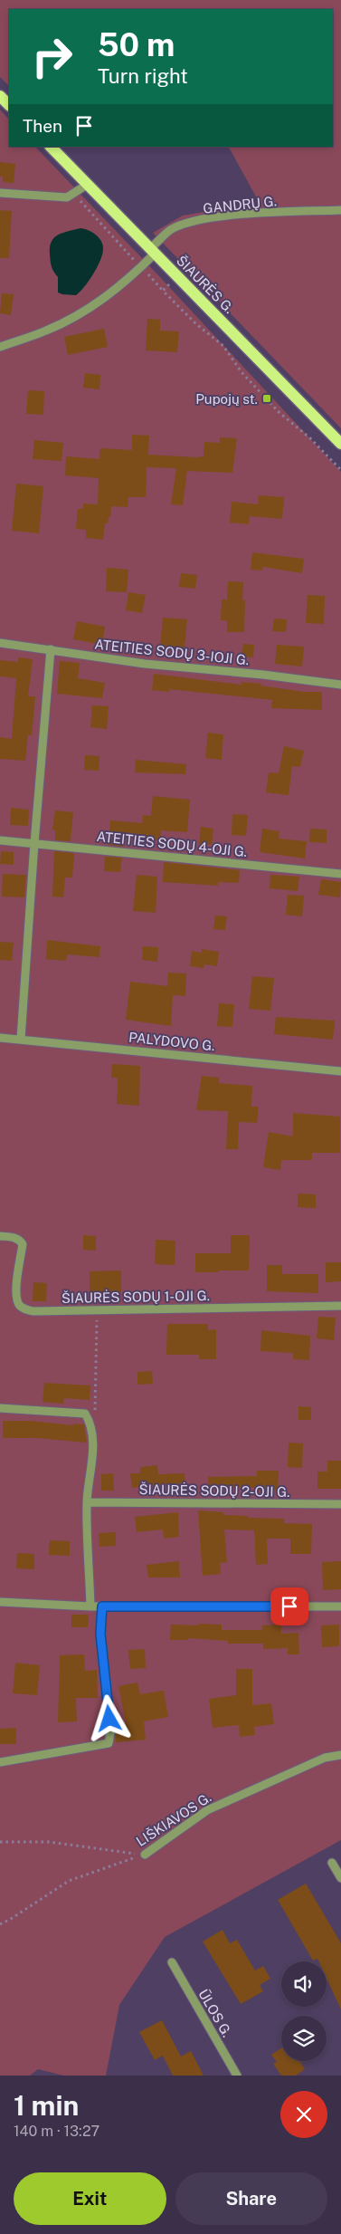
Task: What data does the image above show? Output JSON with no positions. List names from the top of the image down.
{
  "streets": {
    "main road": ["ŠIAURĖS G."],
    "street": [
      "GANDRŲ G.",
      "ATEITIES SODŲ 3-IOJI G.",
      "ATEITIES SODŲ 4-OJI G.",
      "PALYDOVO G.",
      "ŠIAURĖS SODŲ 1-OJI G.",
      "ŠIAURĖS SODŲ 2-OJI G.",
      "LIŠKIAVOS G.",
      "ŪLOS G."
    ]
  },
  "crossings": [
    ["GANDRŲ G.", "ŠIAURĖS G."]
  ],
  "places": {
    "transit": ["Pupojų st."]
  },
  "page": {
    "turn": ["50 m", "Turn right"],
    "then": "Then",
    "heading": ["1 min", "140 m · 13:27"],
    "buttons": ["Exit", "Share"]
  }
}
